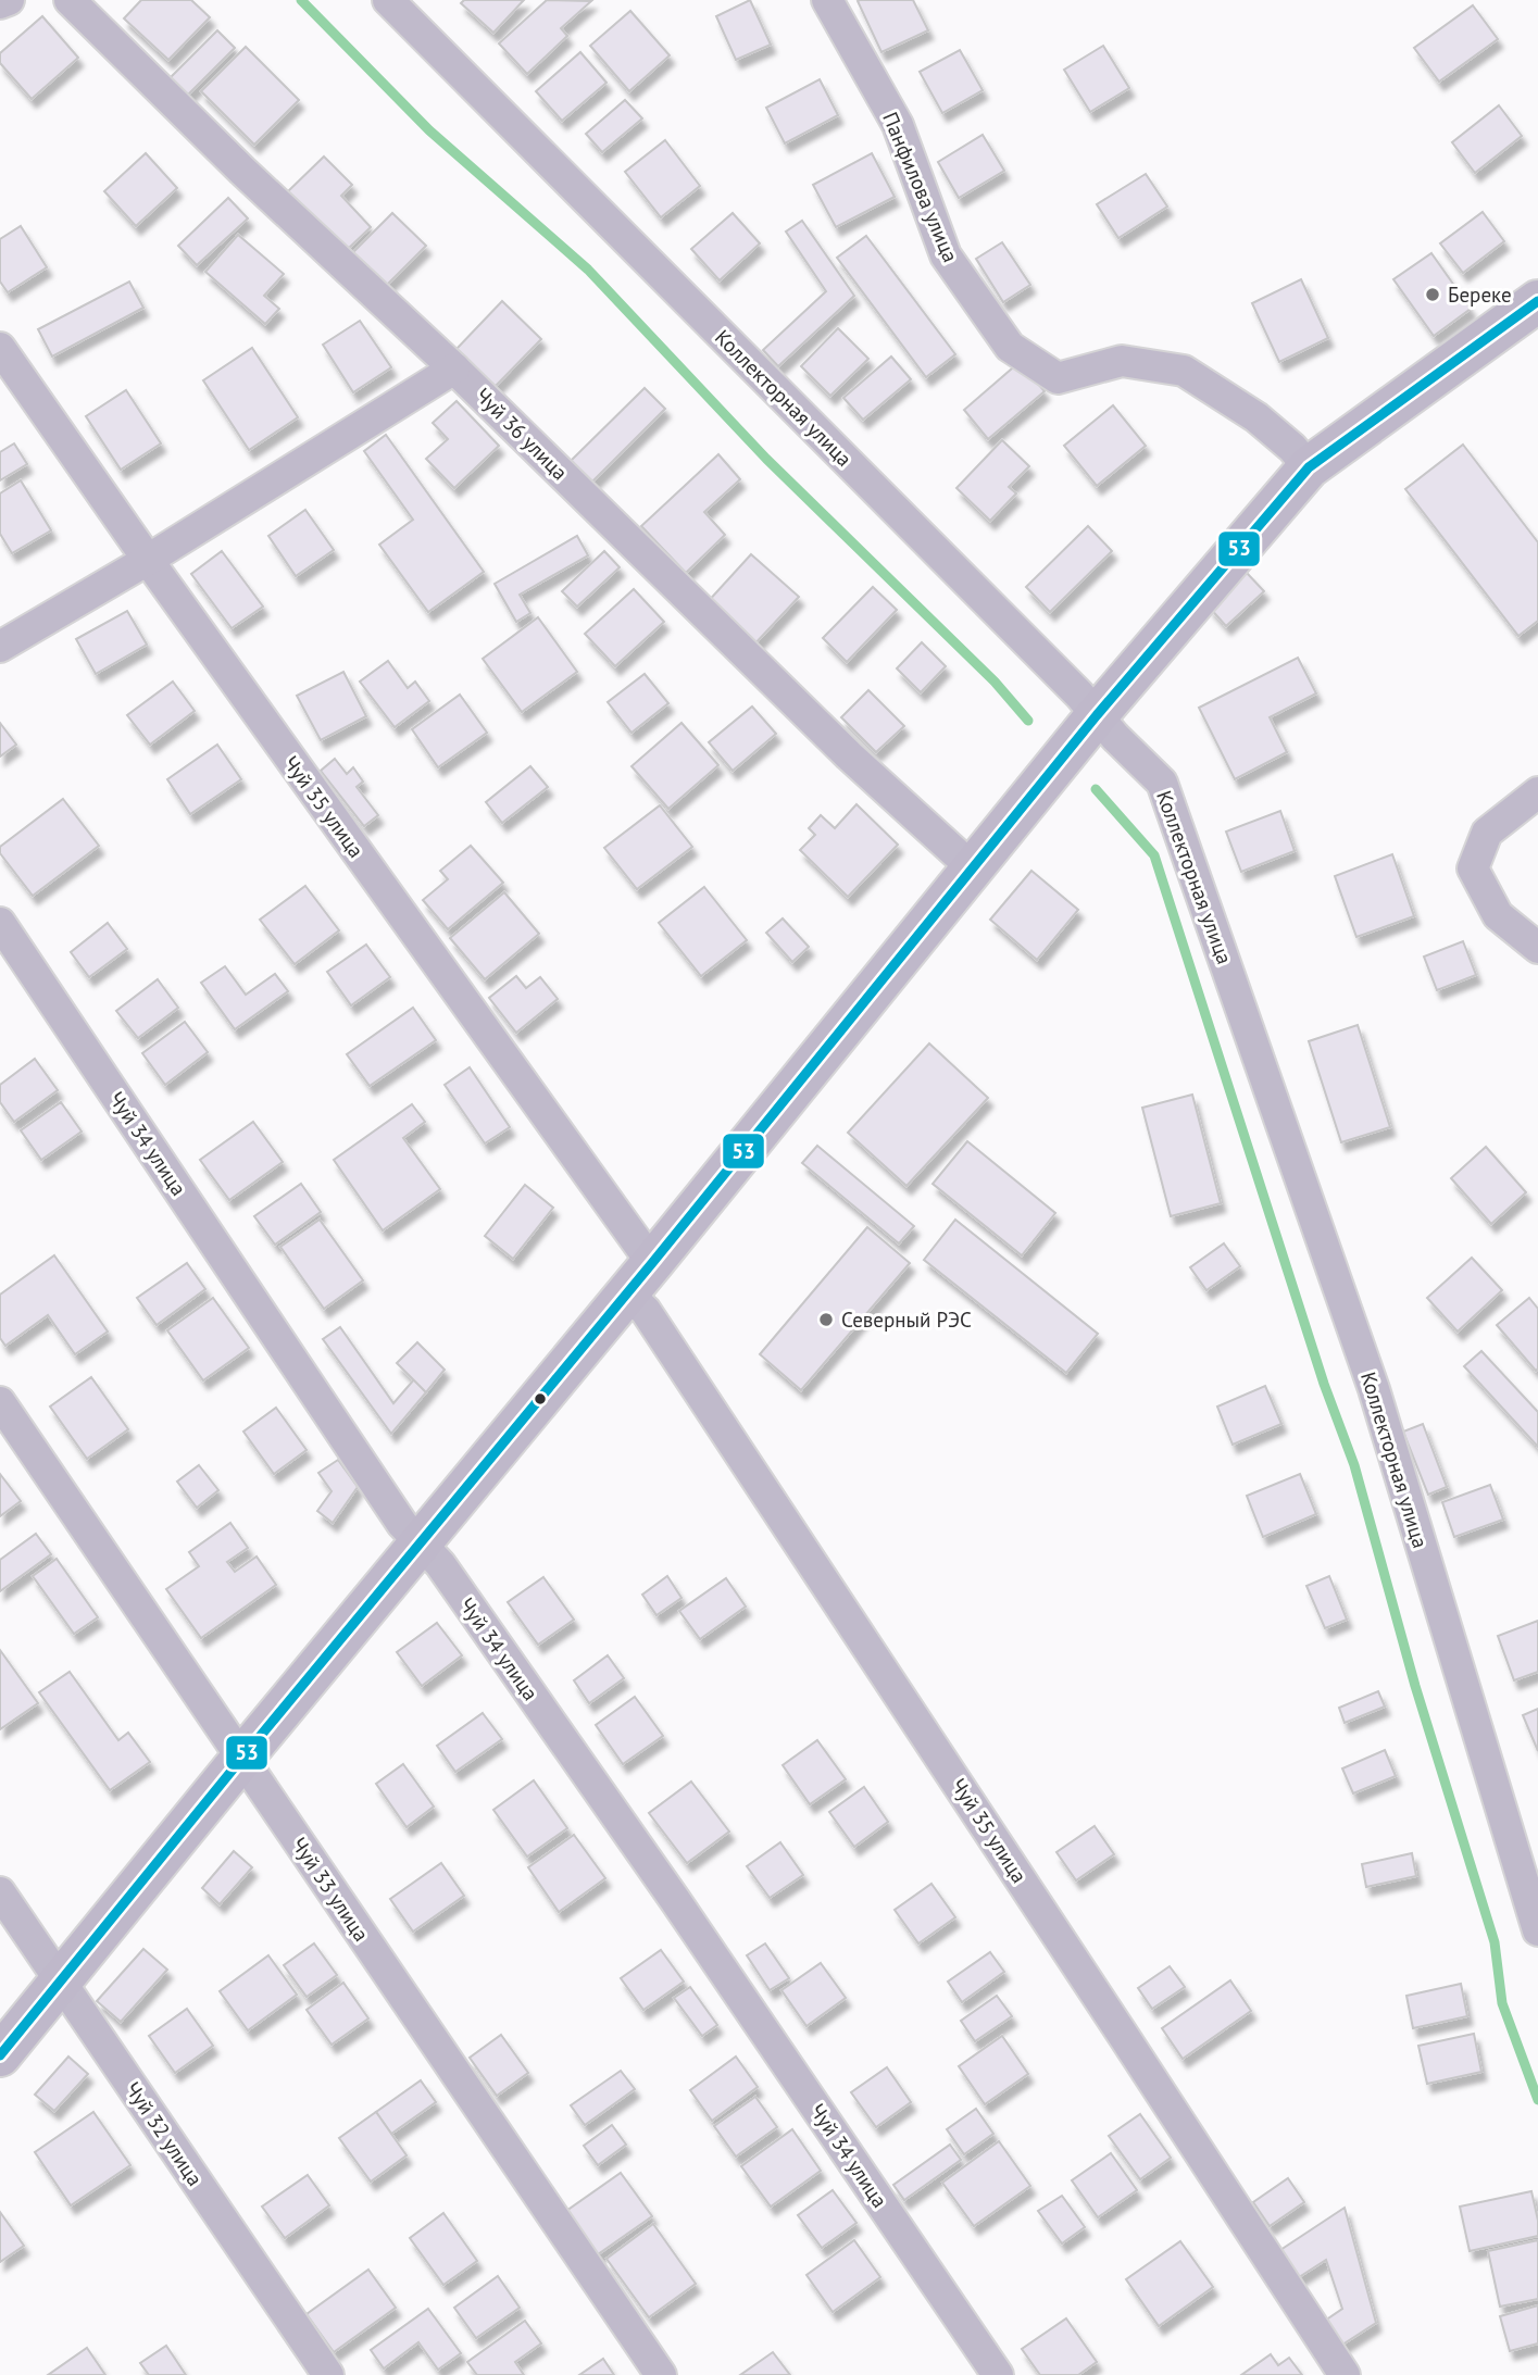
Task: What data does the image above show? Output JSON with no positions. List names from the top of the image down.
{
  "streets": {
    "street": [
      "Панфилова улица",
      "Коллекторная улица",
      "Чуй 36 улица",
      "Чуй 35 улица",
      "Чуй 34 улица",
      "Чуй 33 улица",
      "Чуй 32 улица"
    ]
  },
  "places": ["Береке", "Северный РЭС"],
  "lines": ["transit line 53"]
}
